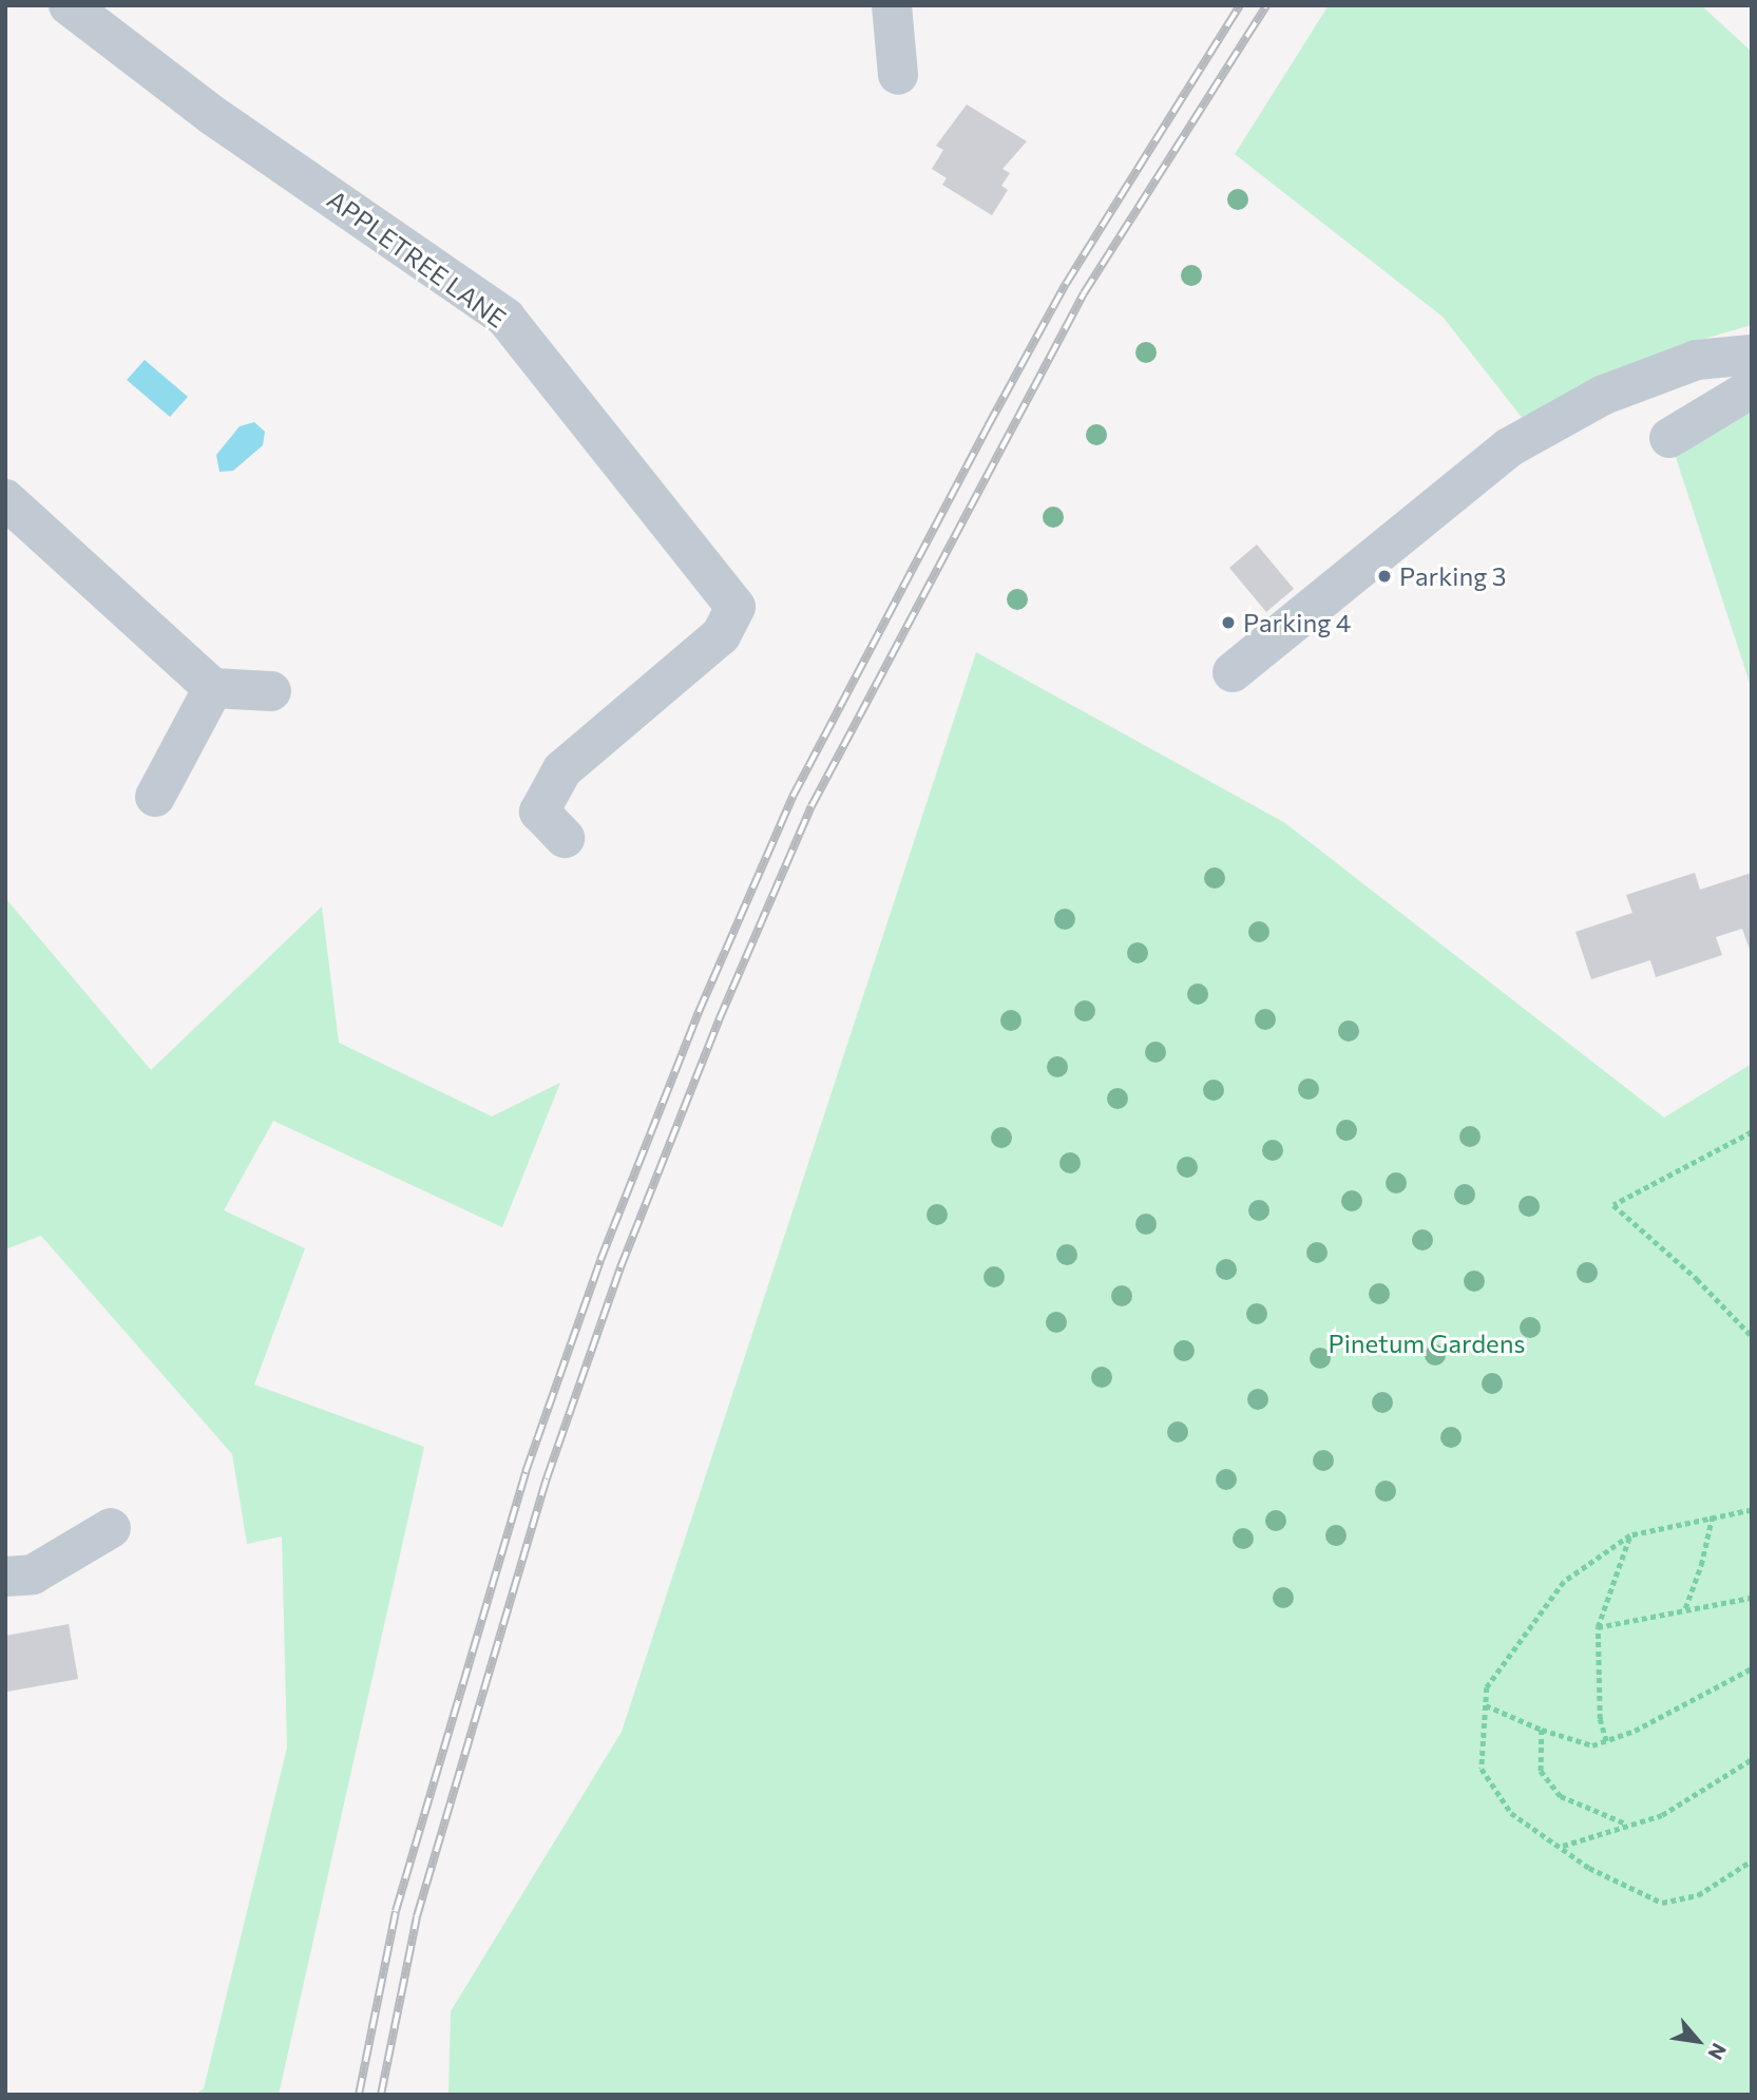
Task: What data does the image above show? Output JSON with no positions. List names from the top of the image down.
{
  "streets": {
    "street": ["APPLETREE LANE"]
  },
  "parks": ["Pinetum Gardens"],
  "places": ["Parking 3", "Parking 4"],
  "north": "bottom right"
}
